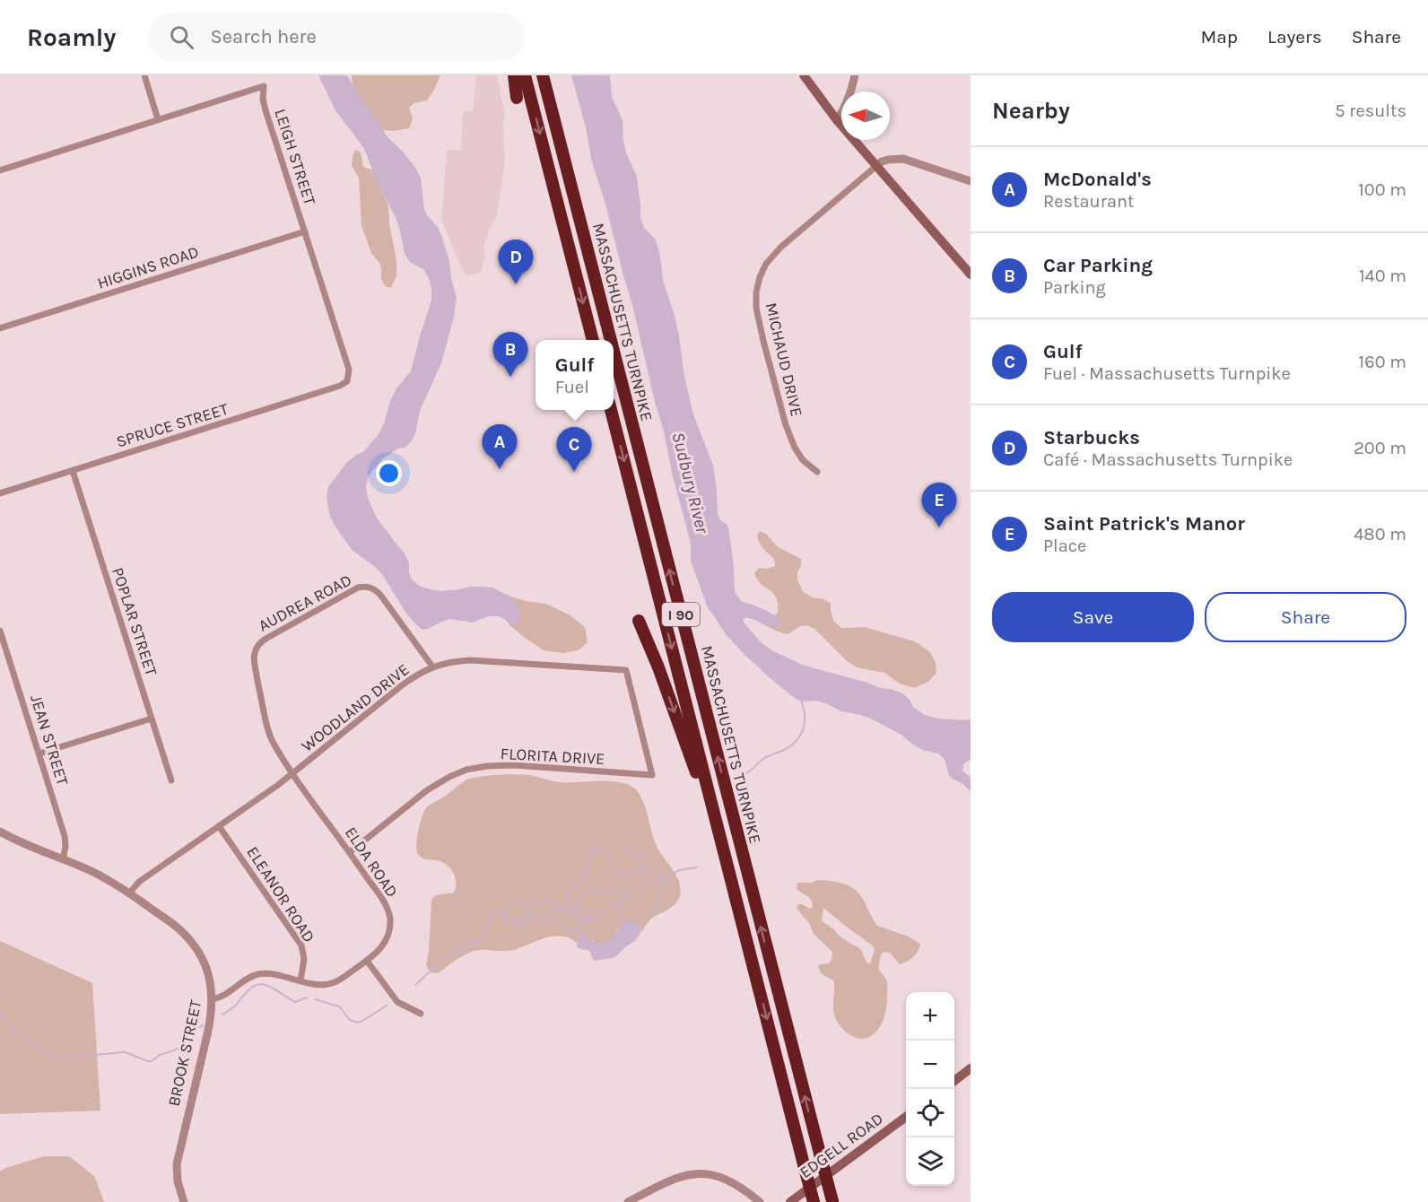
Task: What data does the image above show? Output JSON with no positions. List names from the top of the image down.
{
  "streets": {
    "highway": ["MASSACHUSETTS TURNPIKE", "I 90"],
    "main road": ["EDGELL ROAD"],
    "street": [
      "LEIGH STREET",
      "HIGGINS ROAD",
      "MICHAUD DRIVE",
      "SPRUCE STREET",
      "AUDREA ROAD",
      "POPLAR STREET",
      "WOODLAND DRIVE",
      "JEAN STREET",
      "FLORITA DRIVE",
      "ELDA ROAD",
      "ELEANOR ROAD",
      "BROOK STREET"
    ]
  },
  "crossings": [
    ["LEIGH STREET", "HIGGINS ROAD"],
    ["LEIGH STREET", "SPRUCE STREET"],
    ["SPRUCE STREET", "POPLAR STREET"],
    ["AUDREA ROAD", "WOODLAND DRIVE"],
    ["AUDREA ROAD", "ELDA ROAD"],
    ["WOODLAND DRIVE", "FLORITA DRIVE"],
    ["WOODLAND DRIVE", "ELDA ROAD"],
    ["WOODLAND DRIVE", "ELEANOR ROAD"],
    ["WOODLAND DRIVE", "BROOK STREET"],
    ["JEAN STREET", "BROOK STREET"],
    ["FLORITA DRIVE", "ELDA ROAD"],
    ["ELDA ROAD", "ELEANOR ROAD"],
    ["ELDA ROAD", "BROOK STREET"]
  ],
  "water": ["Sudbury River"],
  "north": "left",
  "page": {
    "header": "Roamly",
    "search": "Search here",
    "nav": ["Map", "Layers", "Share"],
    "heading": ["Nearby", "5 results"],
    "list": [
      {
        "mark": "A",
        "name": "McDonald's",
        "note": "Restaurant",
        "value": "100 m"
      },
      {
        "mark": "B",
        "name": "Car Parking",
        "note": "Parking",
        "value": "140 m"
      },
      {
        "mark": "C",
        "name": "Gulf",
        "note": "Fuel · Massachusetts Turnpike",
        "value": "160 m"
      },
      {
        "mark": "D",
        "name": "Starbucks",
        "note": "Café · Massachusetts Turnpike",
        "value": "200 m"
      },
      {
        "mark": "E",
        "name": "Saint Patrick's Manor",
        "note": "Place",
        "value": "480 m"
      }
    ],
    "pins": [
      "D",
      "B",
      "A",
      "C",
      "E"
    ],
    "popup": ["Gulf", "Fuel"],
    "buttons": ["Save", "Share"],
    "map_buttons": ["+", "−"]
  }
}
